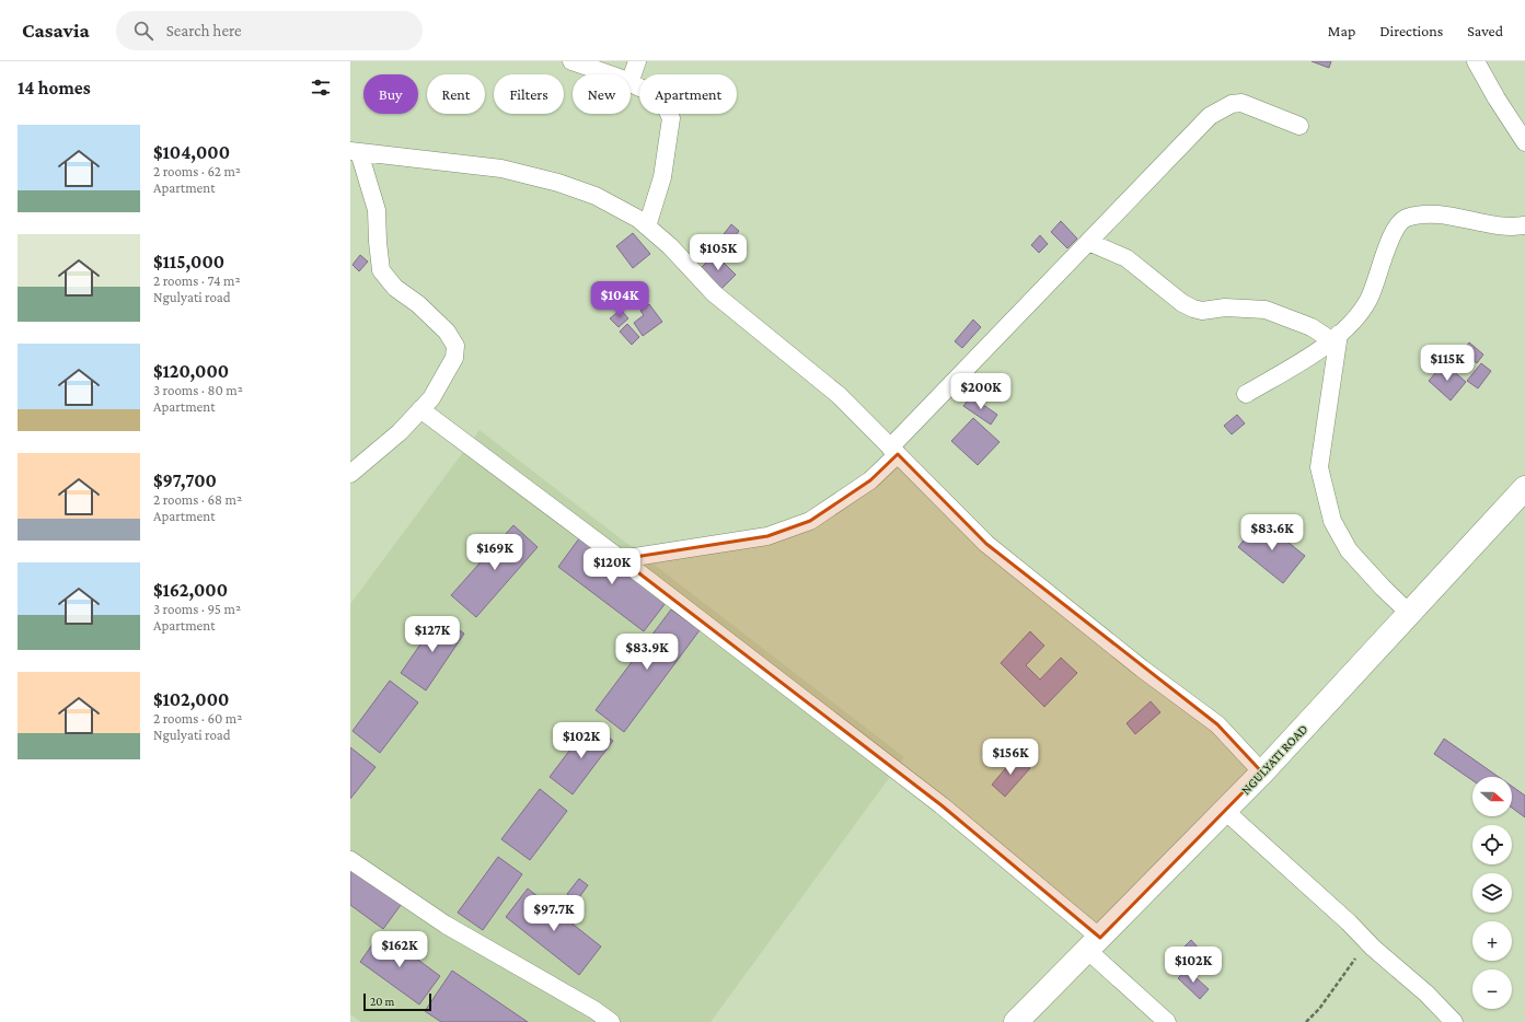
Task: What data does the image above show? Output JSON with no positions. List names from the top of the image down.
{
  "streets": {
    "main road": ["NGULYATI ROAD"]
  },
  "scale_bar": "20 m",
  "north": "right",
  "page": {
    "header": "Casavia",
    "search": "Search here",
    "nav": ["Map", "Directions", "Saved"],
    "heading": "14 homes",
    "chip": [
      "Buy",
      "Rent",
      "Filters",
      "New",
      "Apartment"
    ],
    "list": [
      {
        "name": "$104,000",
        "note": "2 rooms · 62 m² · Apartment"
      },
      {
        "name": "$115,000",
        "note": "2 rooms · 74 m² · Ngulyati road"
      },
      {
        "name": "$120,000",
        "note": "3 rooms · 80 m² · Apartment"
      },
      {
        "name": "$97,700",
        "note": "2 rooms · 68 m² · Apartment"
      },
      {
        "name": "$162,000",
        "note": "3 rooms · 95 m² · Apartment"
      },
      {
        "name": "$102,000",
        "note": "2 rooms · 60 m² · Ngulyati road"
      }
    ],
    "price": [
      "$105K",
      "$104K",
      "$115K",
      "$200K",
      "$83.6K",
      "$169K",
      "$120K",
      "$127K",
      "$83.9K",
      "$102K",
      "$156K",
      "$97.7K",
      "$162K",
      "$102K"
    ],
    "map_buttons": ["+", "−"],
    "scale": "20 m"
  }
}
